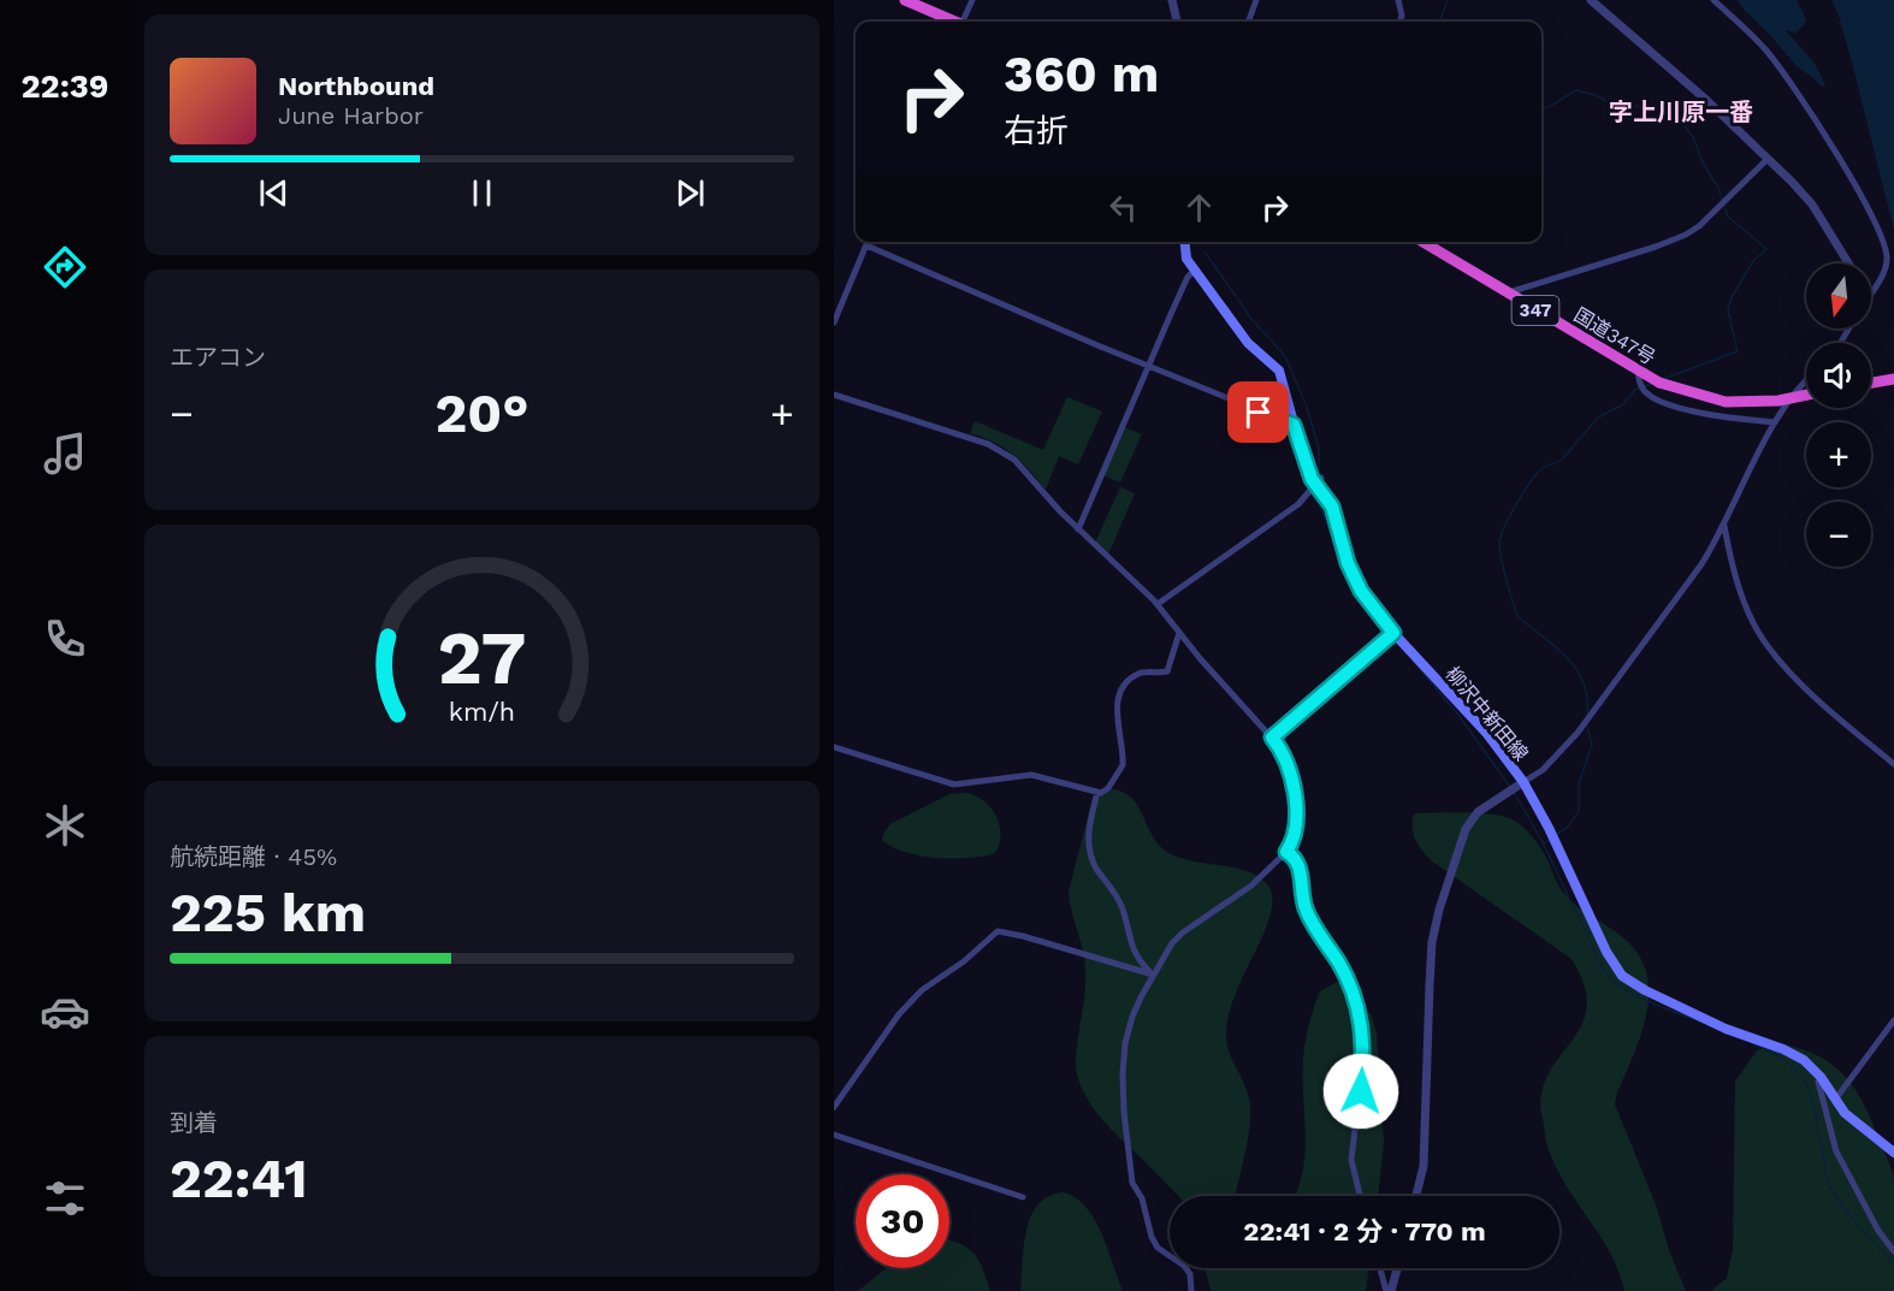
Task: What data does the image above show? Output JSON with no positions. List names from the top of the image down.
{
  "streets": {
    "highway": ["347", "国道347号"],
    "main road": ["柳沢中新田線"]
  },
  "districts": ["字上川原一番"],
  "north": "bottom",
  "page": {
    "tabs": "22:39",
    "turn": ["360 m", "右折"],
    "song": ["Northbound", "June Harbor"],
    "map_buttons": ["+", "−"],
    "tile": [
      "エアコン",
      ["航続距離 · 45%", "225 km"],
      ["到着", "22:41"]
    ],
    "heat": ["−", "20°", "+"],
    "limit": "30",
    "trip": "22:41 · 2 分 · 770 m",
    "gauge": ["27", "km/h"]
  }
}
